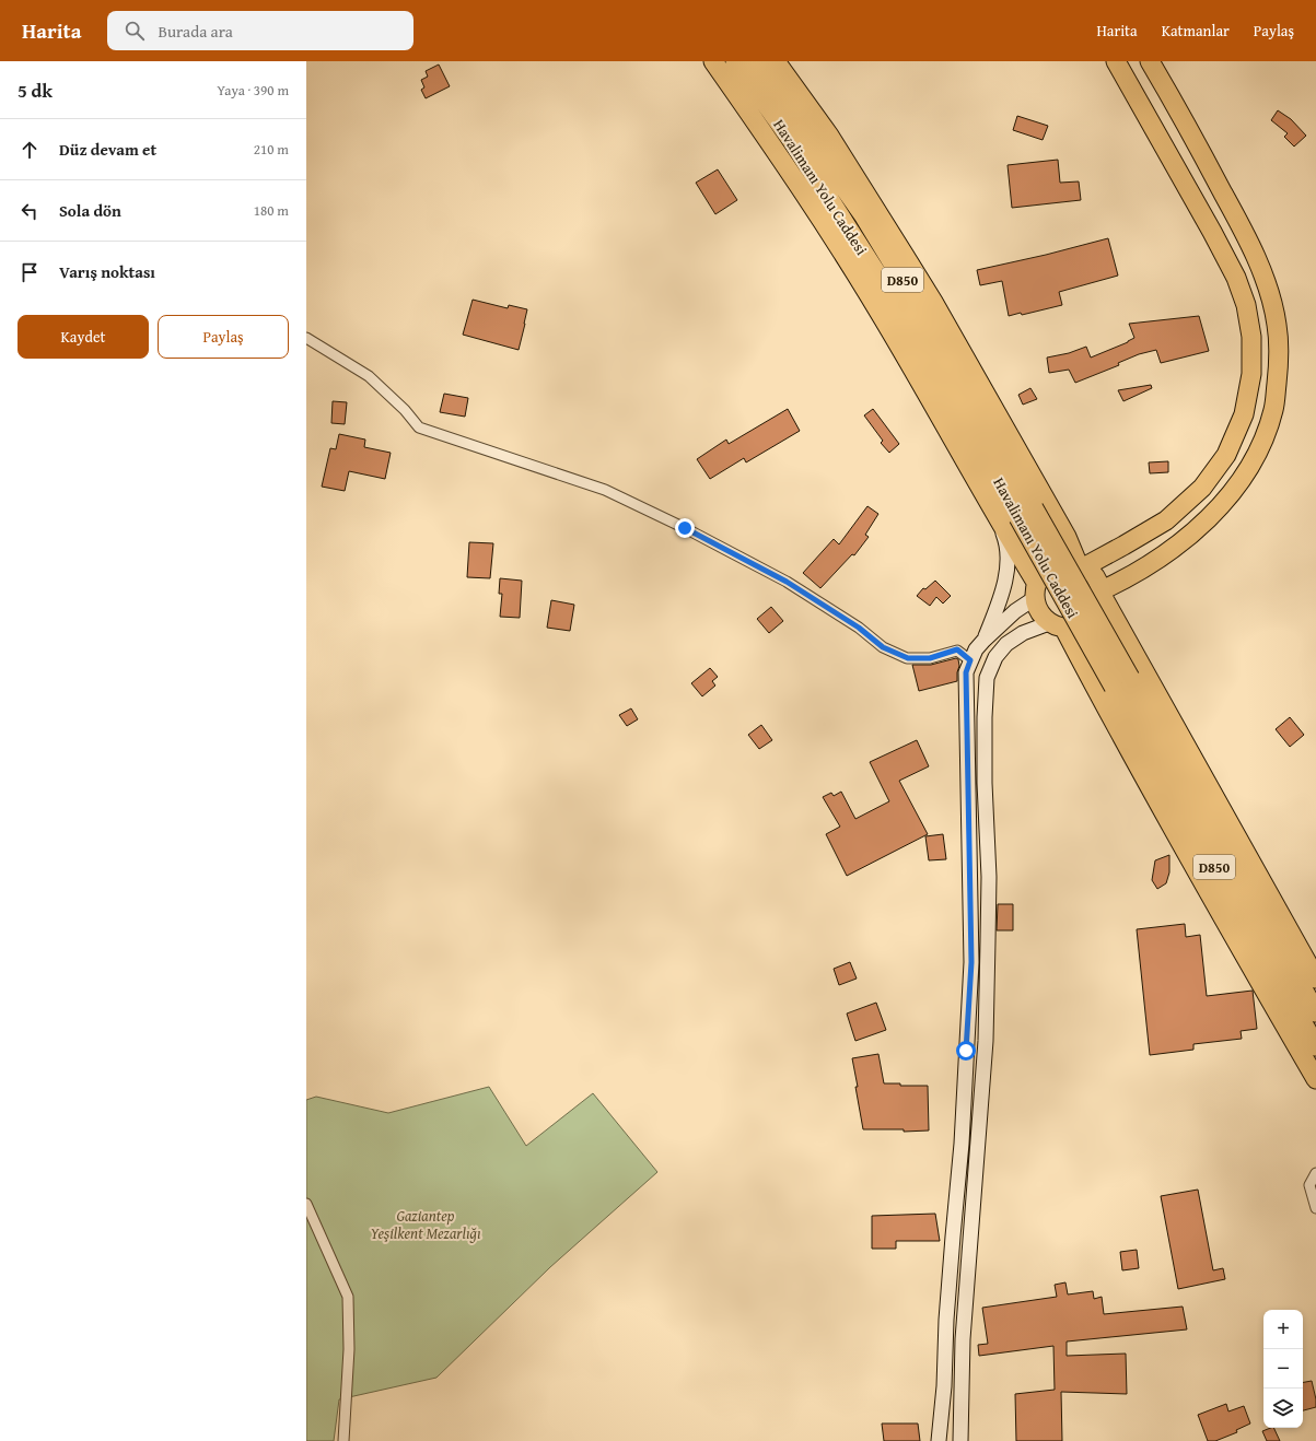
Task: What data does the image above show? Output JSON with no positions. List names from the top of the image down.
{
  "streets": {
    "highway": ["Havalimanı Yolu Caddesi", "D850"]
  },
  "parks": ["Gaziantep Yeşilkent Mezarlığı"],
  "page": {
    "header": "Harita",
    "search": "Burada ara",
    "nav": ["Harita", "Katmanlar", "Paylaş"],
    "heading": ["5 dk", "Yaya · 390 m"],
    "list": [
      ["Düz devam et", "210 m"],
      ["Sola dön", "180 m"],
      "Varış noktası"
    ],
    "buttons": ["Kaydet", "Paylaş"],
    "map_buttons": ["+", "−"]
  }
}
